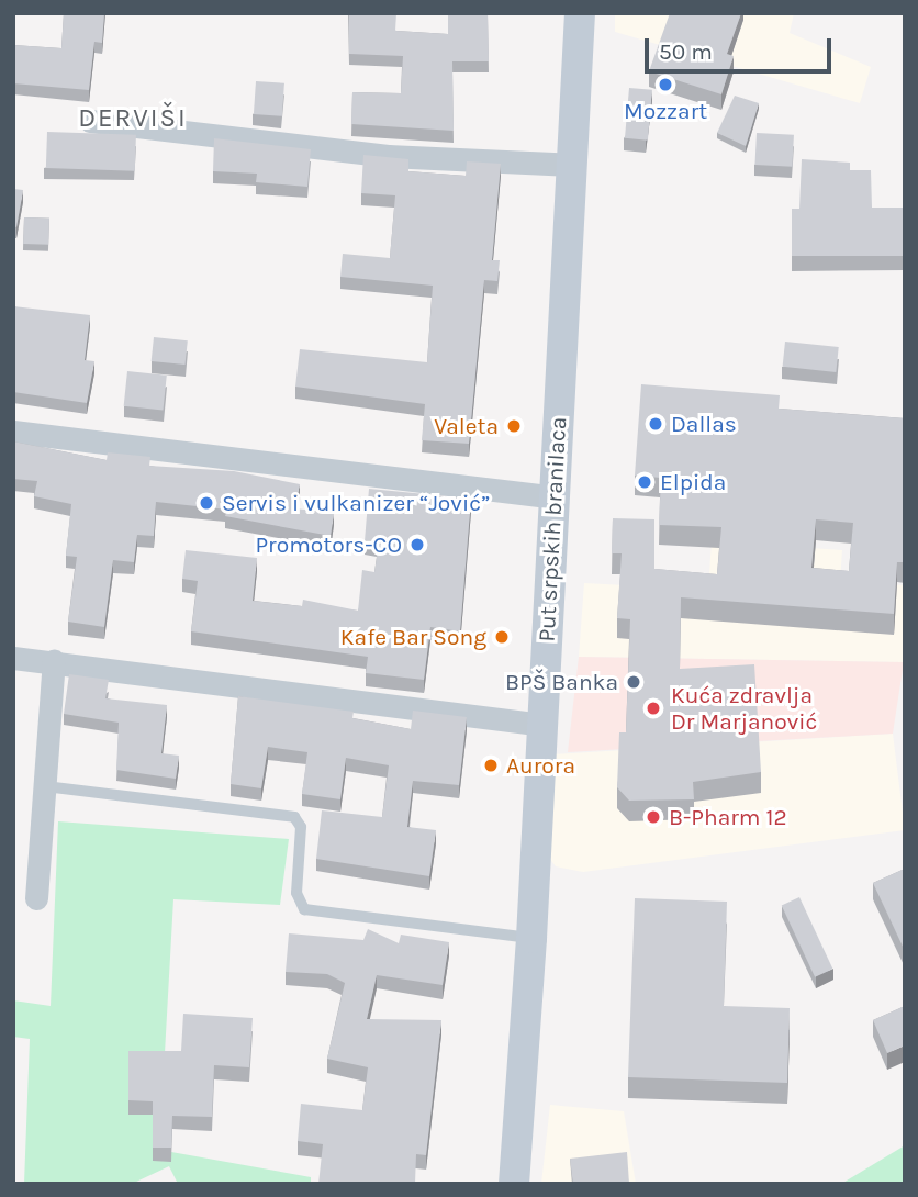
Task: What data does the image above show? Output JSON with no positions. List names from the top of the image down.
{
  "streets": {
    "main road": ["Put srpskih branilaca"]
  },
  "districts": ["DERVIŠI"],
  "places": [
    "Mozzart",
    "Dallas",
    "Valeta",
    "Elpida",
    "Servis i vulkanizer “Jović”",
    "Promotors-CO",
    "Kafe Bar Song",
    "BPŠ Banka",
    "Kuća zdravlja Dr Marjanović",
    "Aurora",
    "B-Pharm 12"
  ],
  "scale_bar": "50 m"
}
